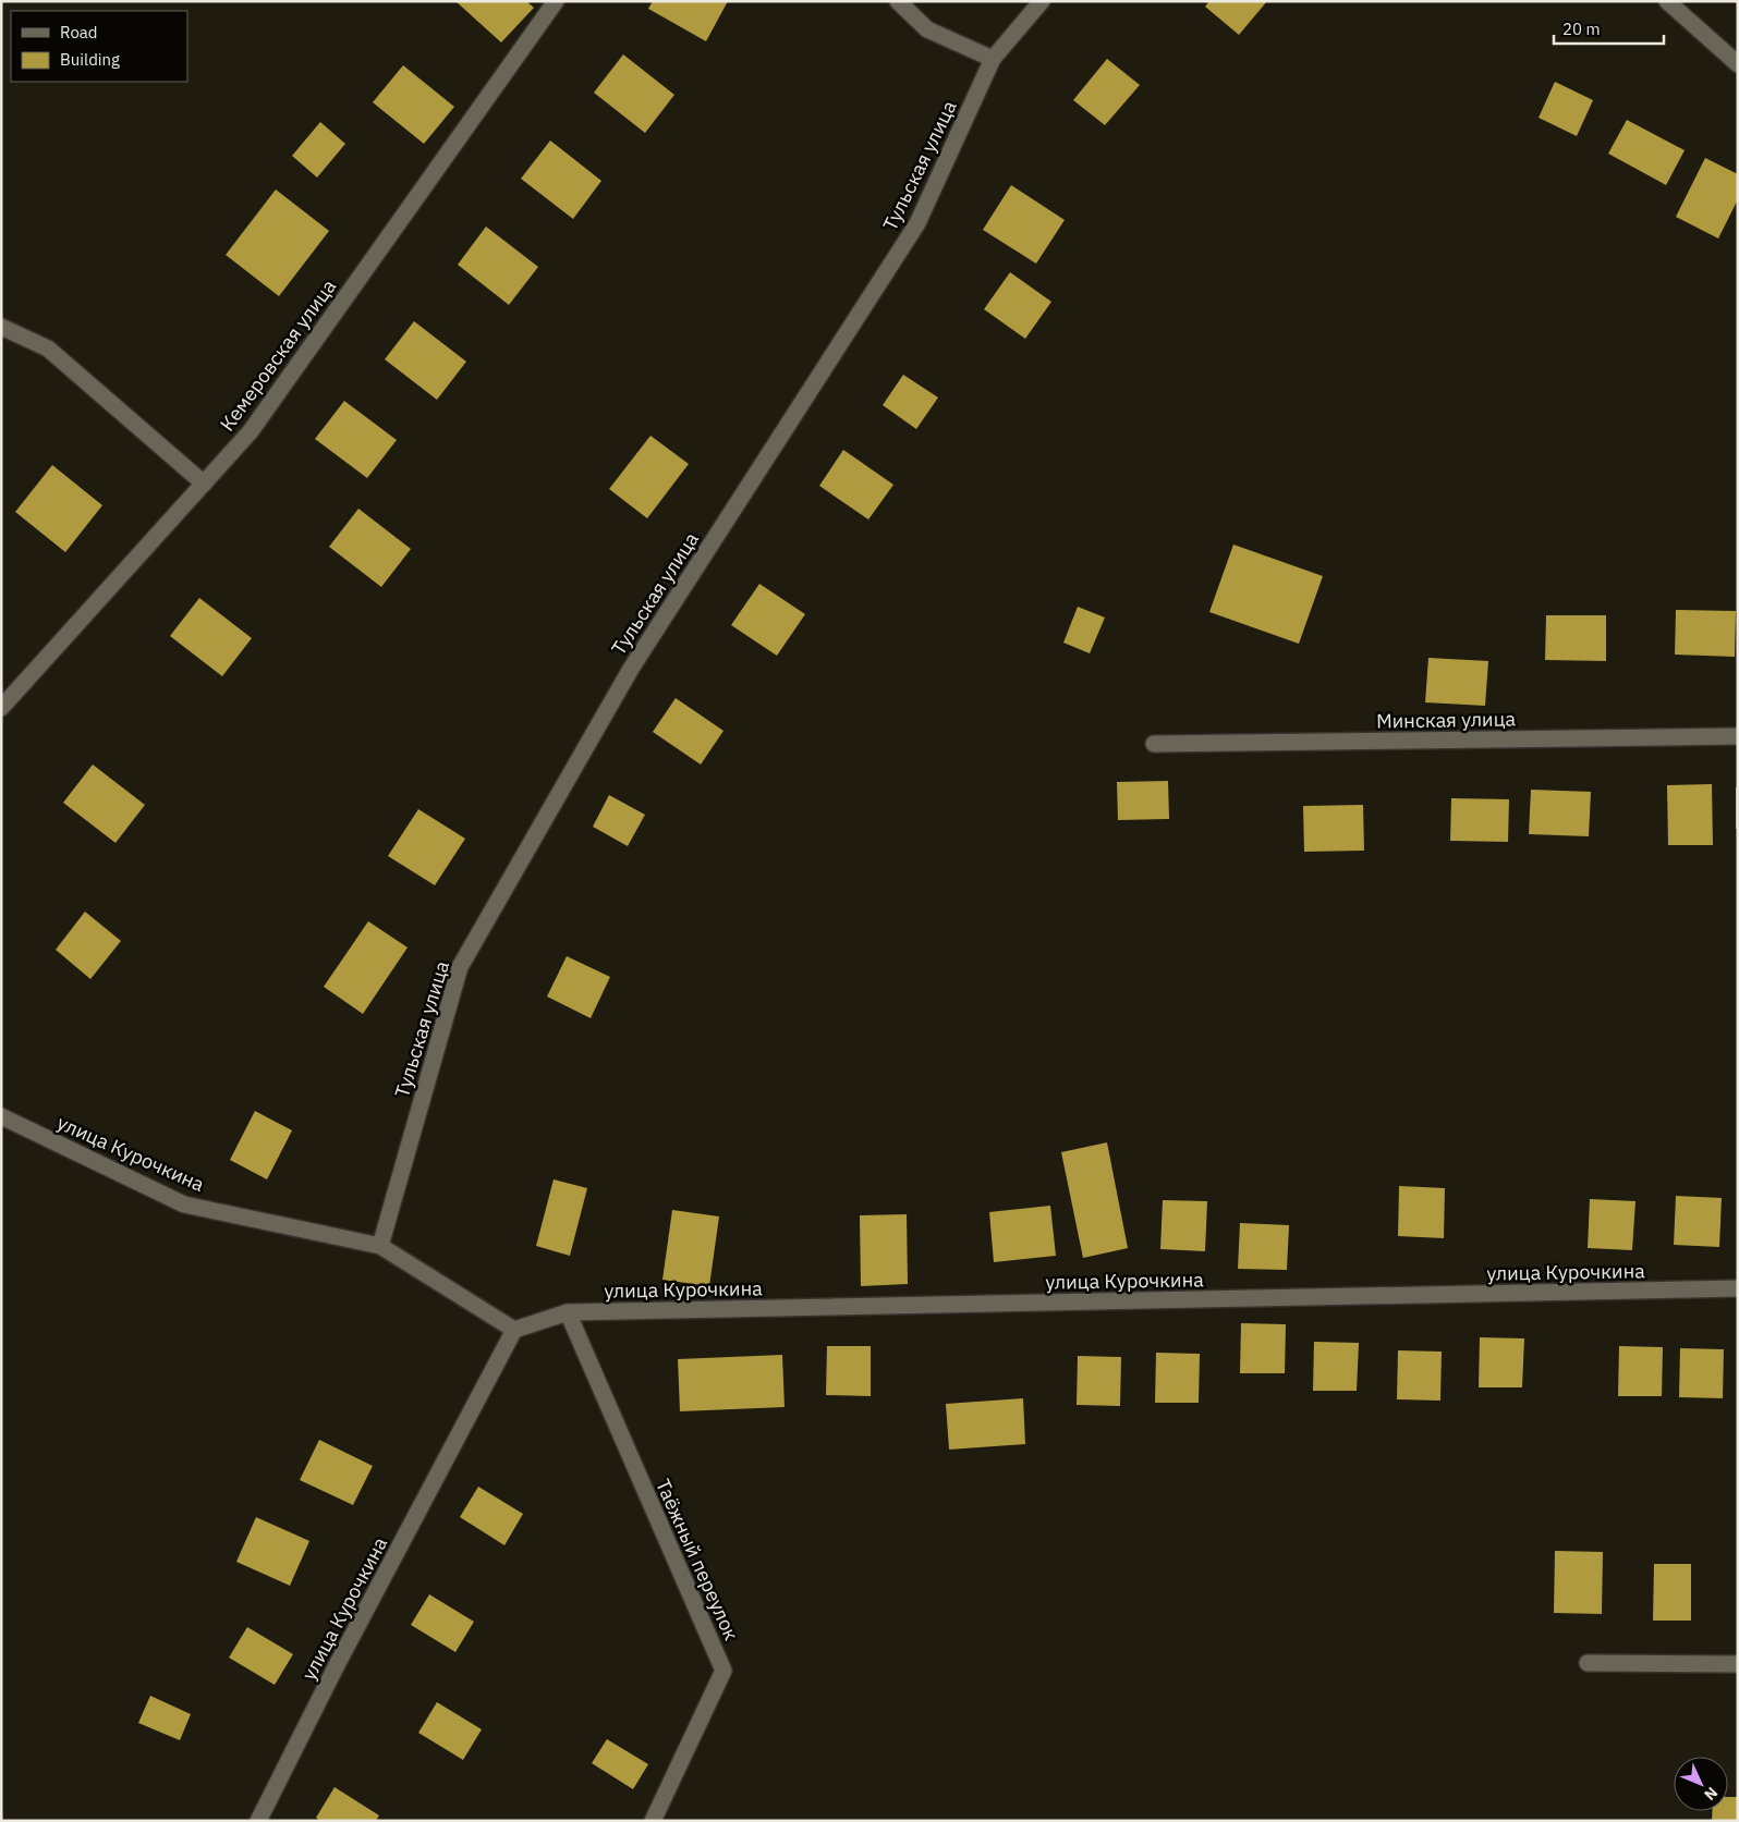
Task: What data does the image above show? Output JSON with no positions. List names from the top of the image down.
{
  "streets": {
    "street": [
      "Тульская улица",
      "Кемеровская улица",
      "Минская улица",
      "улица Курочкина",
      "Таёжный переулок"
    ]
  },
  "crossings": [
    ["Тульская улица", "улица Курочкина"],
    ["улица Курочкина", "Таёжный переулок"]
  ],
  "legend": ["Road", "Building"],
  "scale_bar": "20 m",
  "north": "bottom right"
}
